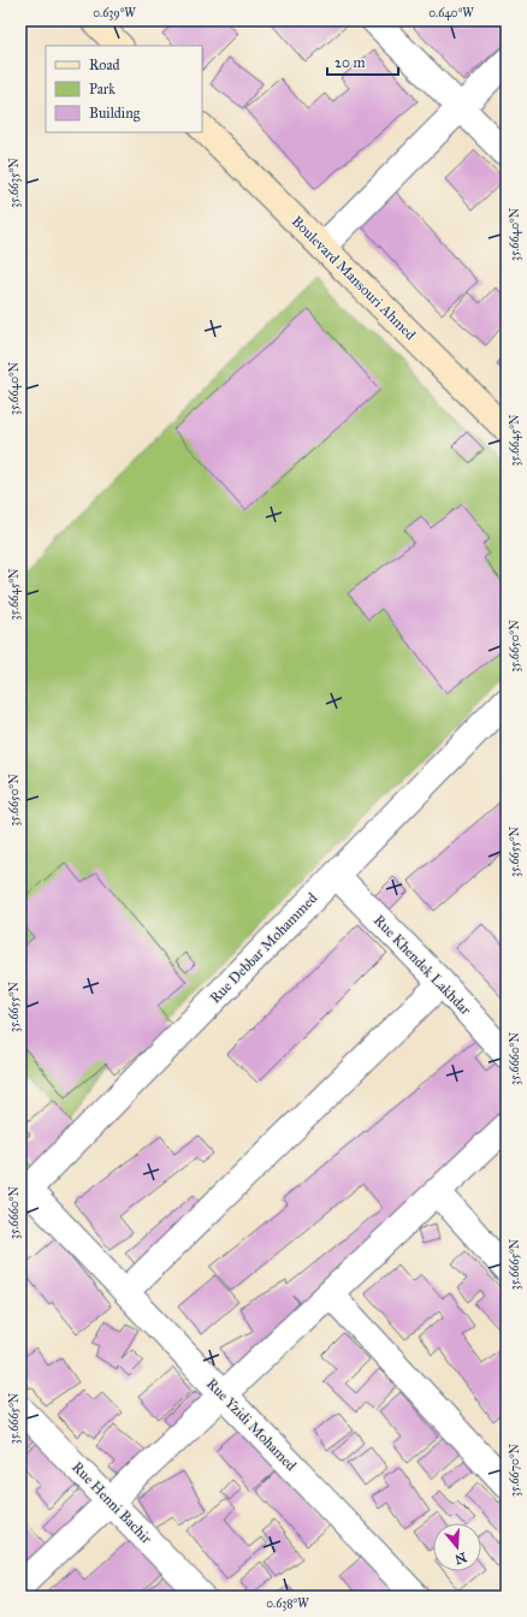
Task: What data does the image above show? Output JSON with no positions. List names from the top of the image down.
{
  "streets": {
    "main road": ["Boulevard Mansouri Ahmed"],
    "street": [
      "Rue Debbar Mohammed",
      "Rue Khendek Lakhdar",
      "Rue Yzidi Mohamed",
      "Rue Henni Bachir"
    ]
  },
  "crossings": [
    ["Rue Debbar Mohammed", "Rue Khendek Lakhdar"],
    ["Rue Debbar Mohammed", "Rue Yzidi Mohamed"]
  ],
  "legend": ["Road", "Park", "Building"],
  "scale_bar": "20 m",
  "north": "bottom",
  "coordinates": [
    "0.639°W",
    "0.640°W",
    "35.6635°N",
    "35.6640°N",
    "35.6645°N",
    "35.6650°N",
    "35.6655°N",
    "35.6660°N",
    "35.6665°N",
    "35.6670°N",
    "0.638°W"
  ]
}
